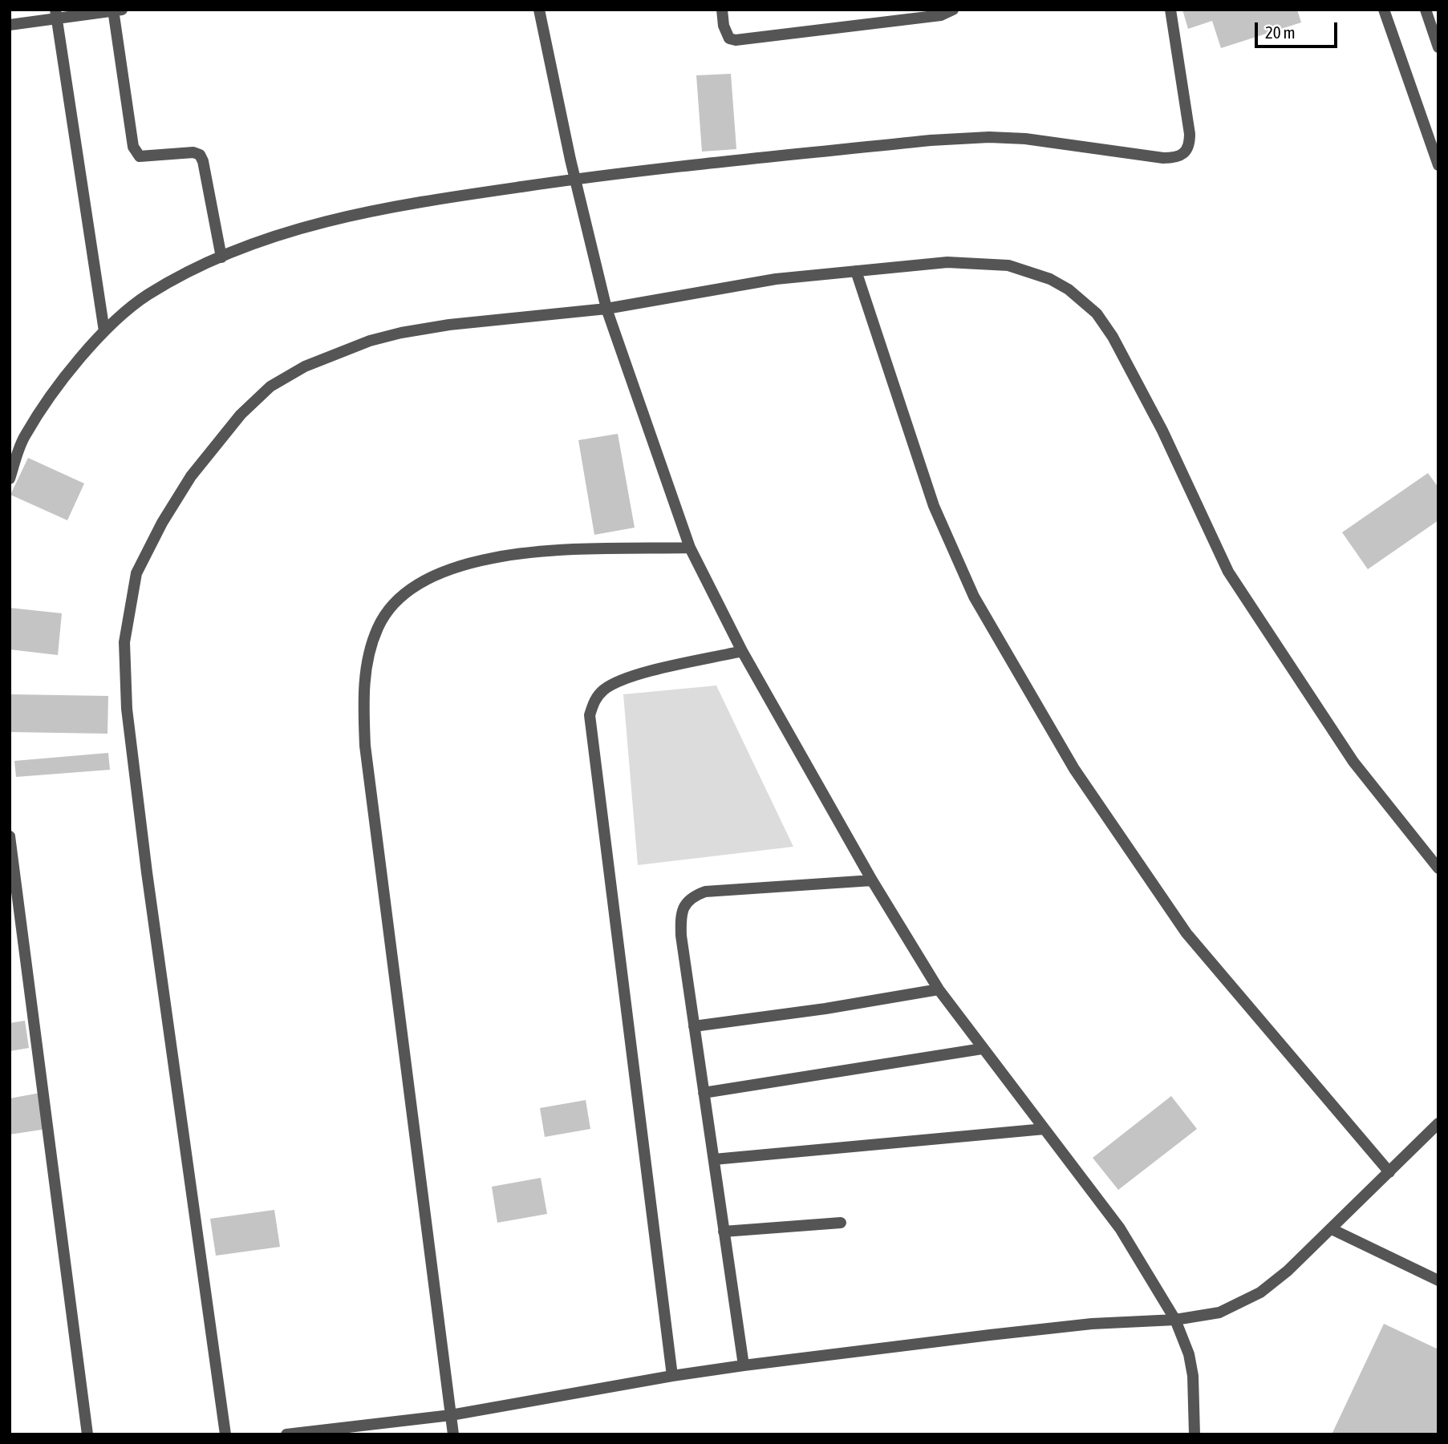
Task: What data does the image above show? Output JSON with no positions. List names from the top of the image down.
{
  "scale_bar": "20 m"
}
